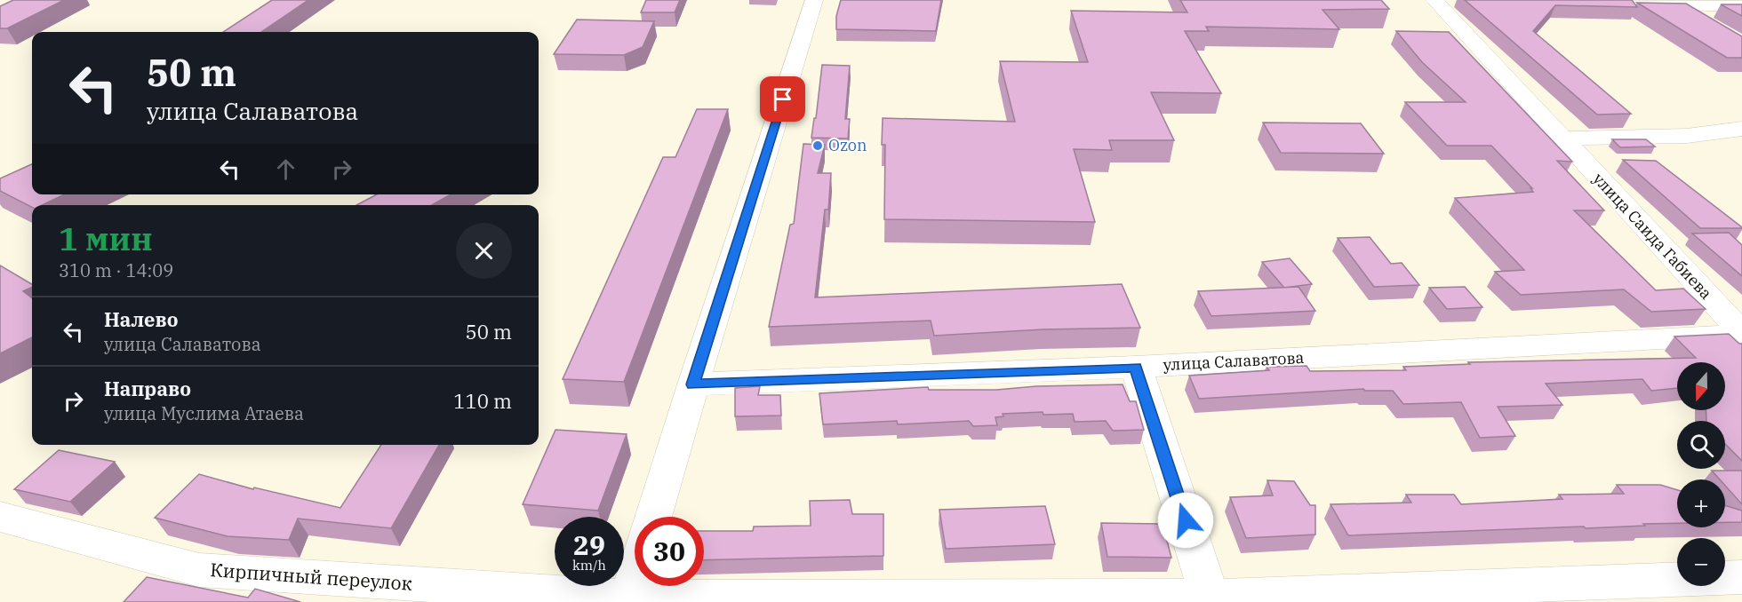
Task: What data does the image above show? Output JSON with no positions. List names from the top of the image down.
{
  "streets": {
    "street": ["улица Саида Габиева", "улица Салаватова", "Кирпичный переулок"]
  },
  "crossings": [
    ["улица Саида Габиева", "улица Салаватова"]
  ],
  "places": ["Ozon"],
  "north": "bottom",
  "page": {
    "turn": ["50 m", "улица Салаватова"],
    "heading": ["1 мин", "310 m · 14:09"],
    "list": [
      {
        "name": "Налево",
        "note": "улица Салаватова",
        "value": "50 m"
      },
      {
        "name": "Направо",
        "note": "улица Муслима Атаева",
        "value": "110 m"
      }
    ],
    "map_buttons": ["+", "−"],
    "speed": "29 km/h",
    "limit": "30"
  }
}
